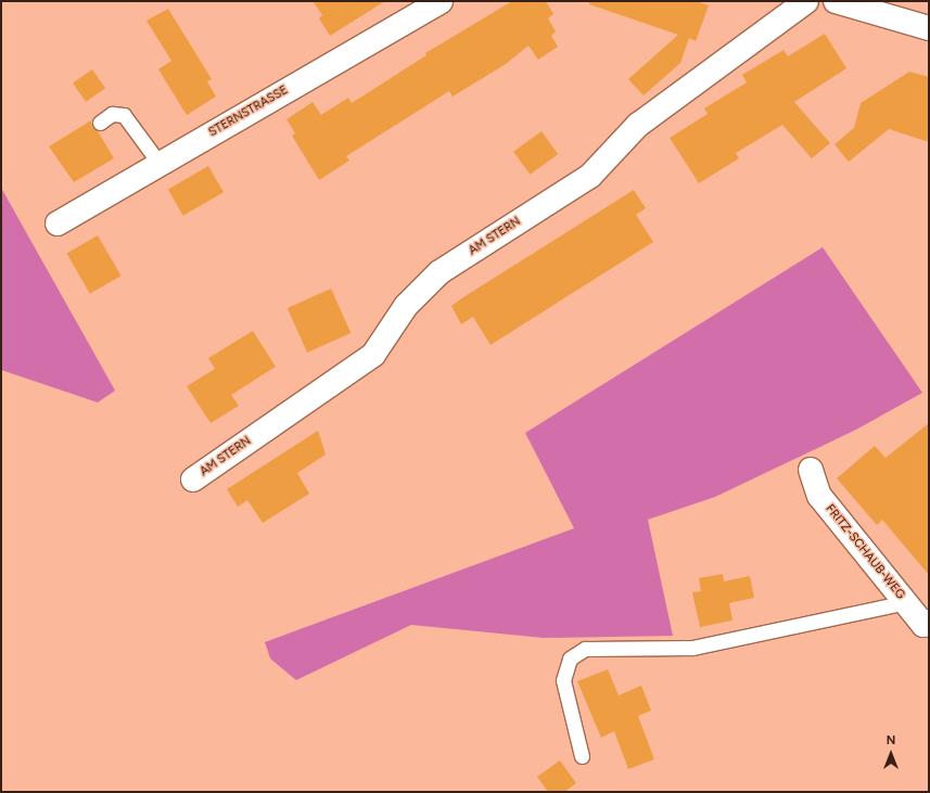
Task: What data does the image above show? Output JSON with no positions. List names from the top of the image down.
{
  "streets": {
    "street": ["STERNSTRASSE", "AM STERN", "FRITZ-SCHAUB-WEG"]
  },
  "north": "top"
}
